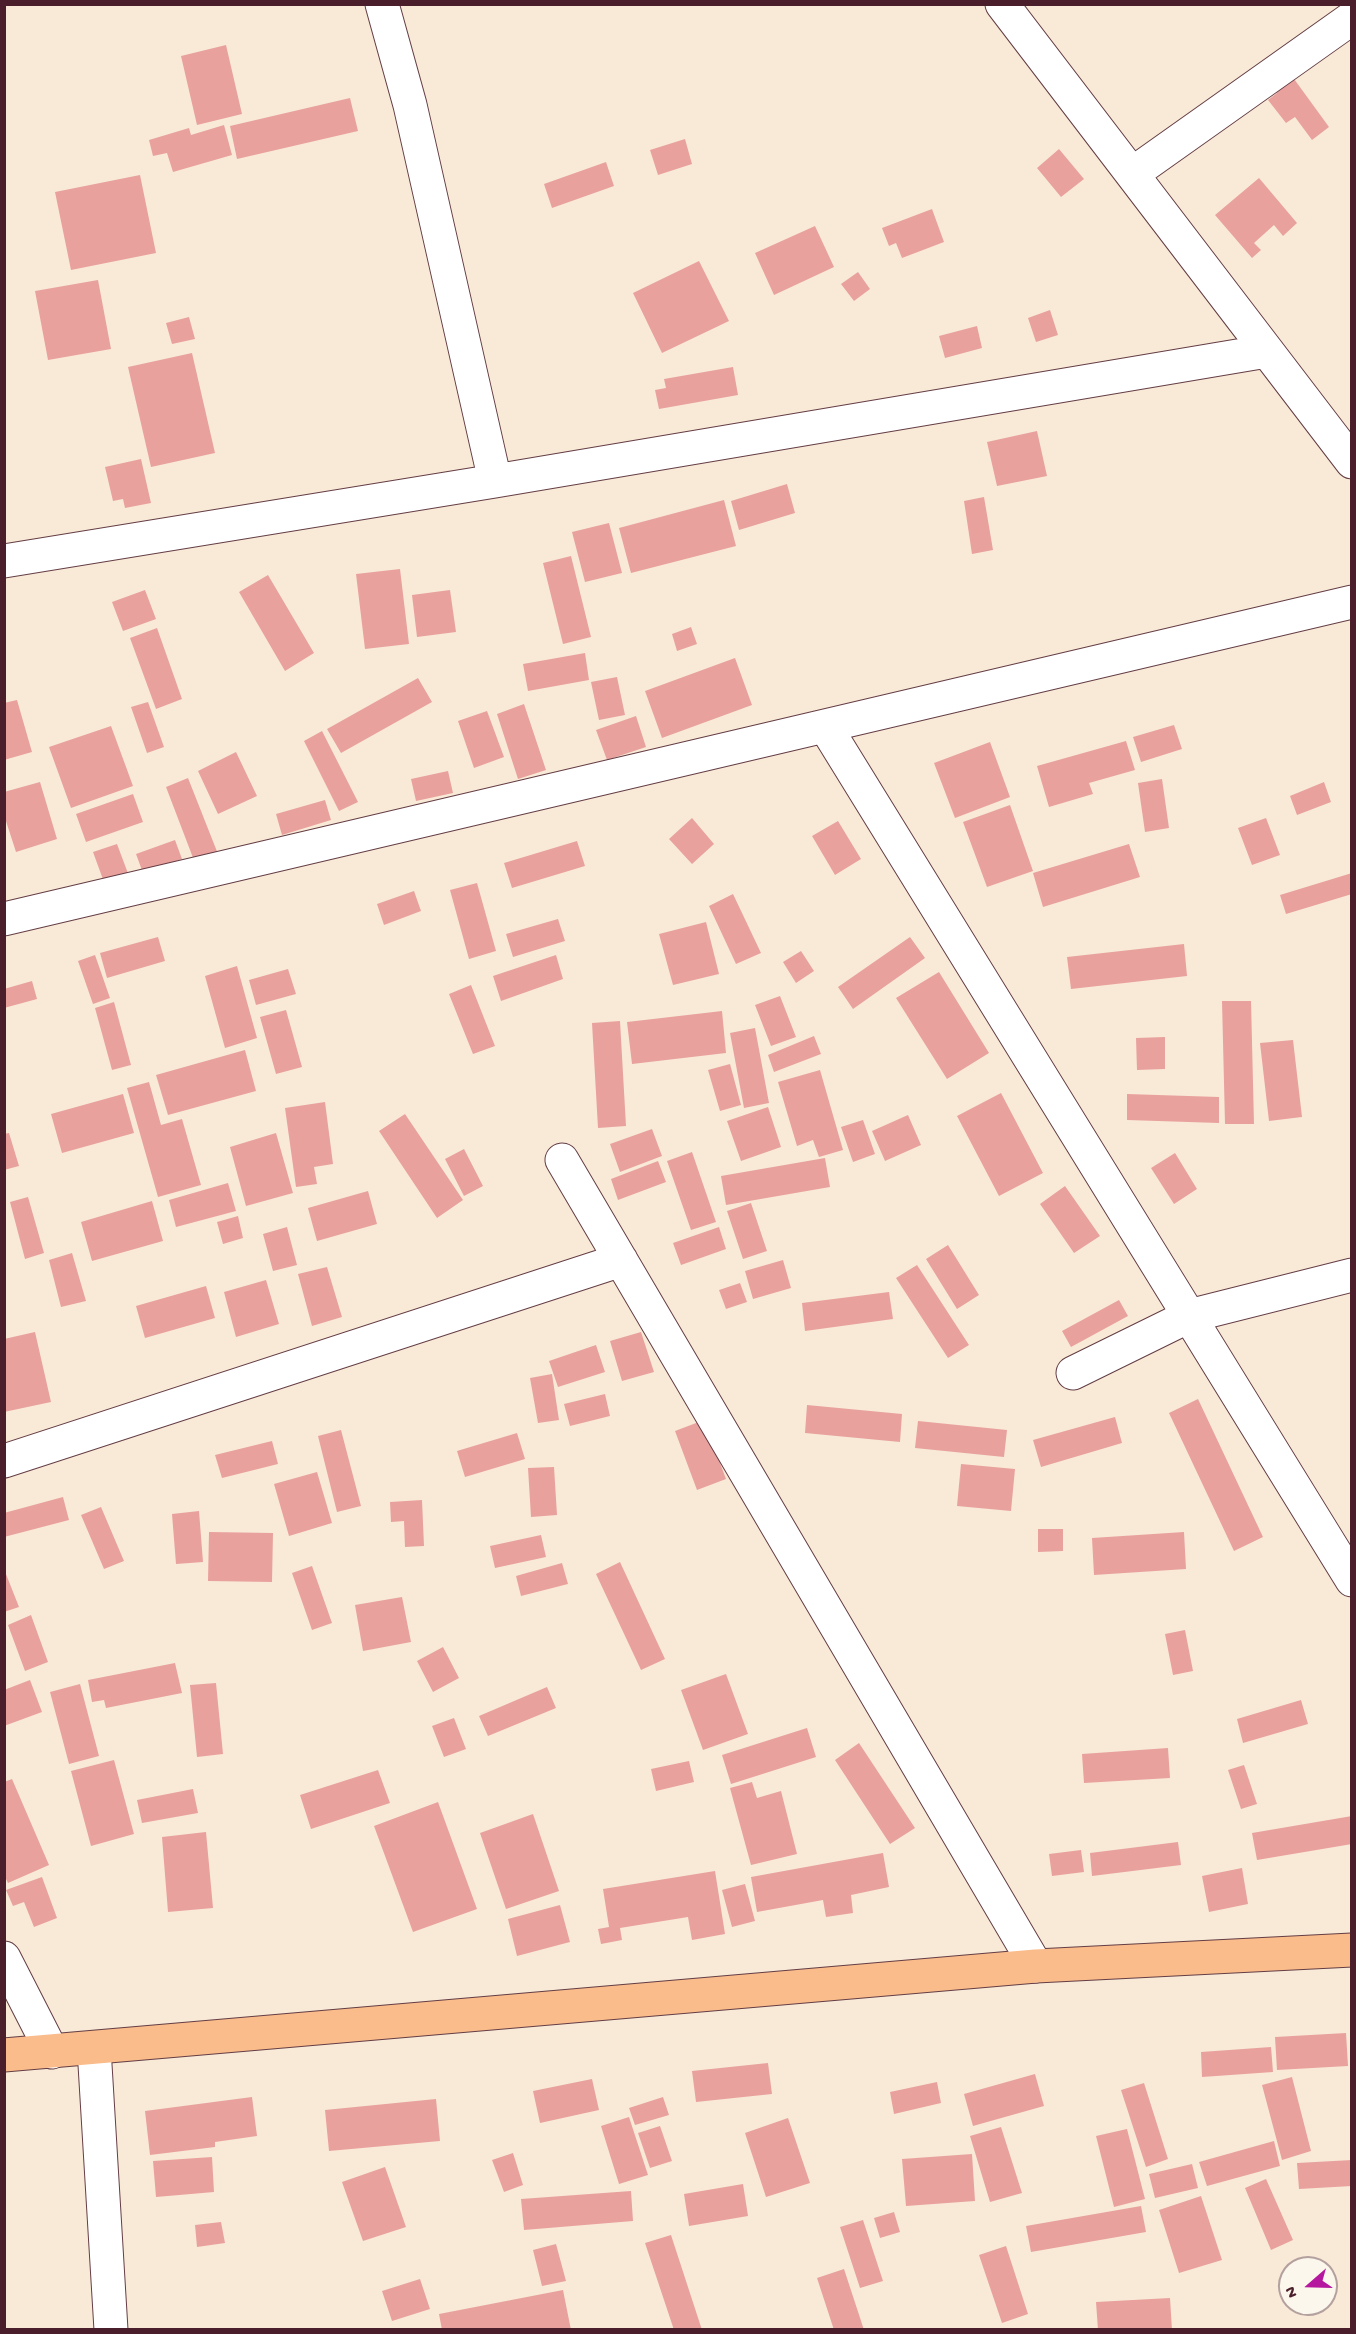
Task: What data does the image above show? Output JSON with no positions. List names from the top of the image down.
{
  "north": "left"
}
